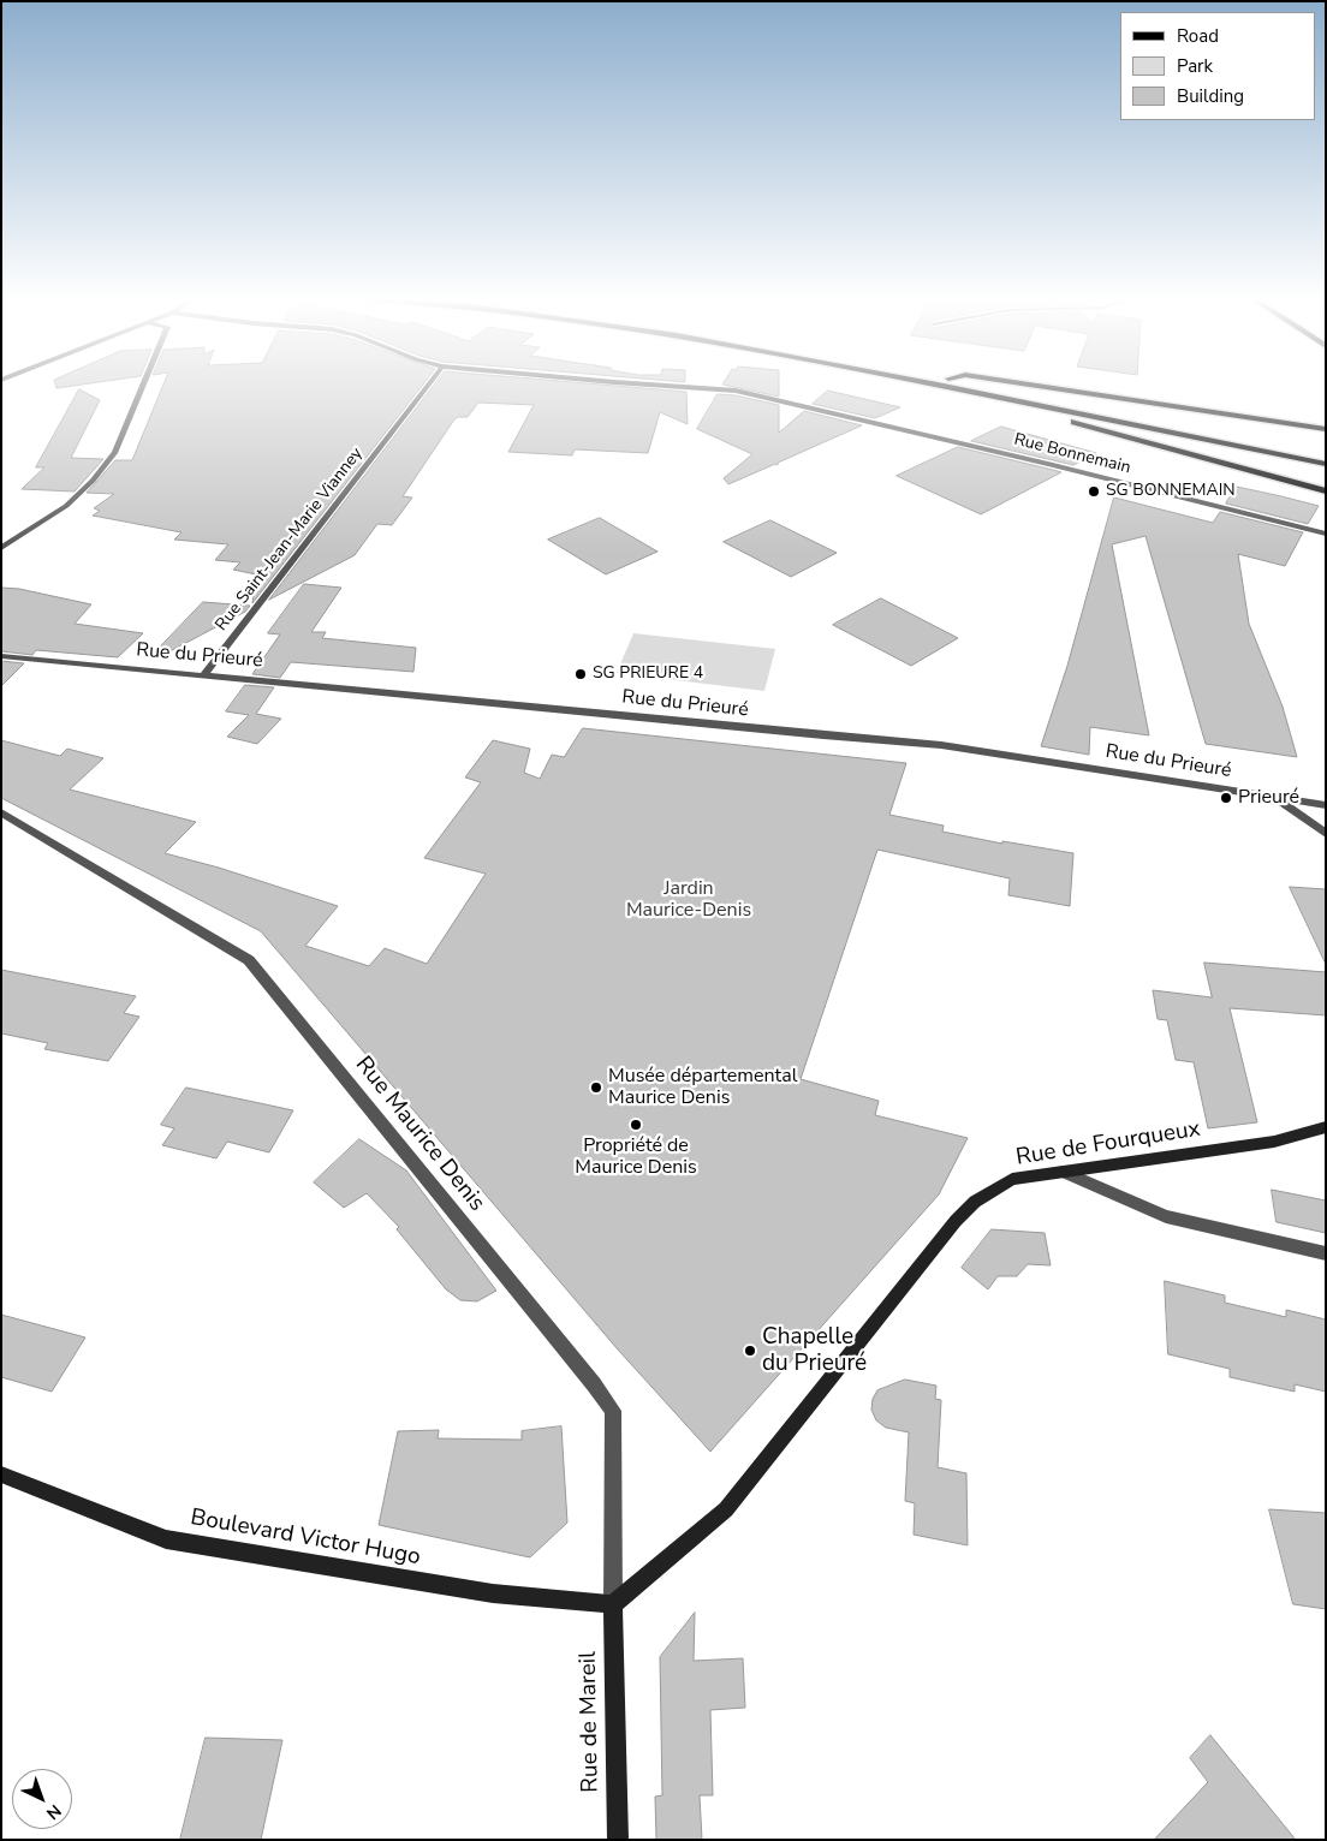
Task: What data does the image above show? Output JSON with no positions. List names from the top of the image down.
{
  "streets": {
    "main road": ["Rue de Fourqueux", "Boulevard Victor Hugo", "Rue de Mareil"],
    "street": [
      "Rue Bonnemain",
      "Rue Saint-Jean-Marie Vianney",
      "Rue du Prieuré",
      "Rue Maurice Denis"
    ]
  },
  "crossings": [
    ["Rue Saint-Jean-Marie Vianney", "Rue du Prieuré"],
    ["Rue Maurice Denis", "Rue de Fourqueux"],
    ["Rue Maurice Denis", "Boulevard Victor Hugo"],
    ["Rue Maurice Denis", "Rue de Mareil"],
    ["Rue de Fourqueux", "Boulevard Victor Hugo"],
    ["Rue de Fourqueux", "Rue de Mareil"],
    ["Boulevard Victor Hugo", "Rue de Mareil"]
  ],
  "parks": ["Jardin Maurice-Denis"],
  "places": [
    "SG BONNEMAIN",
    "SG PRIEURE 4",
    "Prieuré",
    "Musée départemental Maurice Denis",
    "Propriété de Maurice Denis",
    "Chapelle du Prieuré"
  ],
  "legend": ["Road", "Park", "Building"],
  "north": "bottom right"
}
